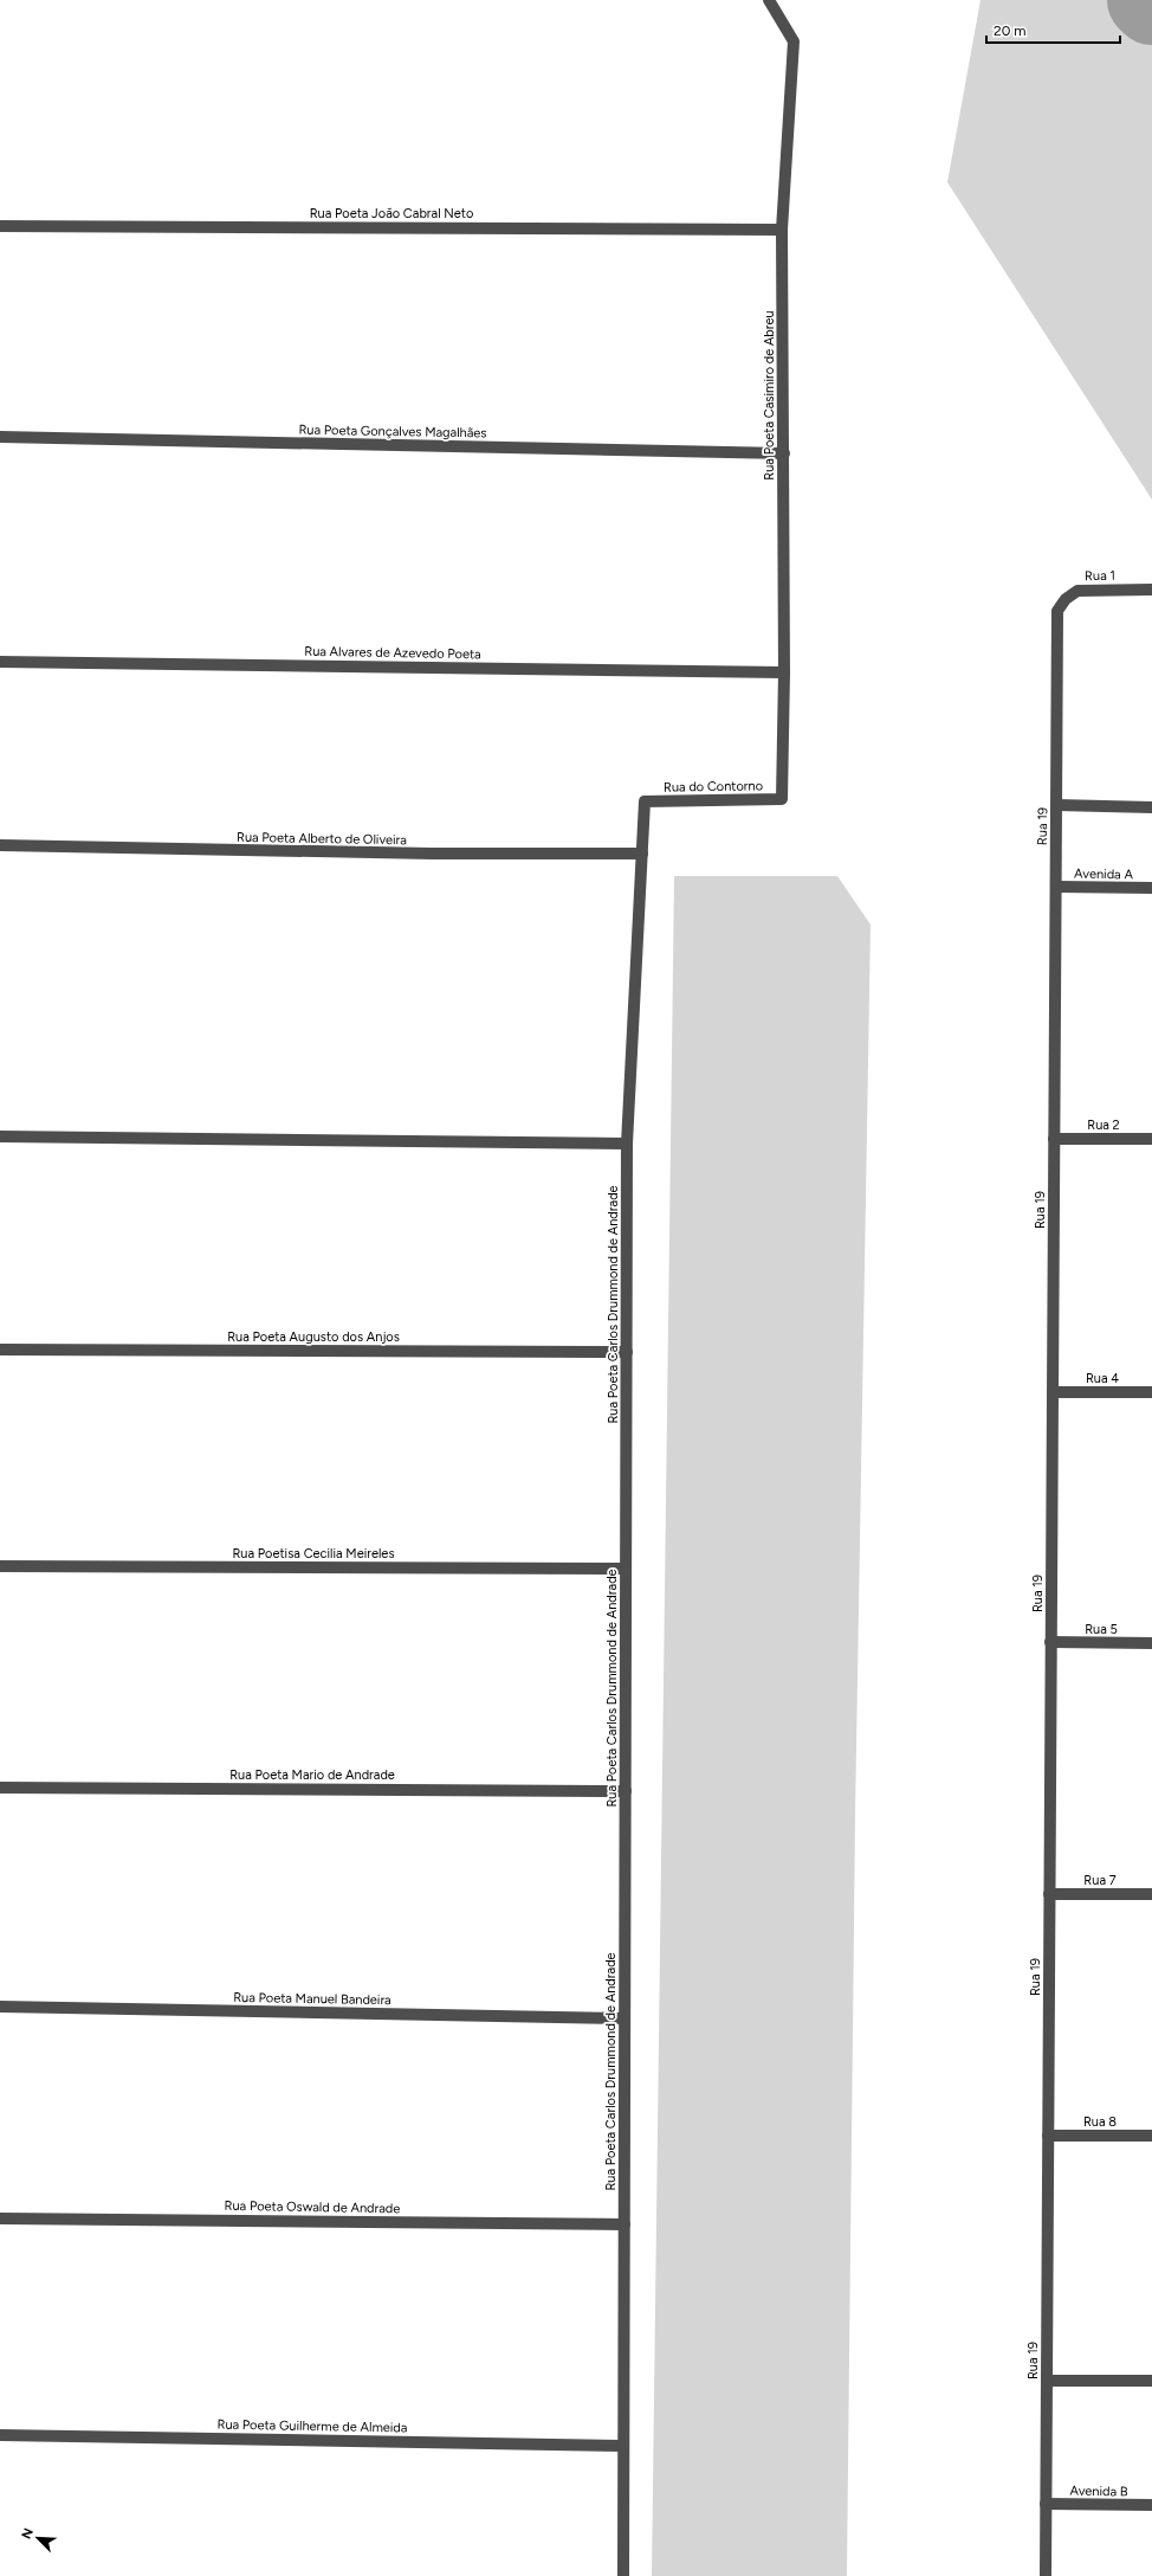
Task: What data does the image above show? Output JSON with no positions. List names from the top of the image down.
{
  "streets": {
    "street": [
      "Rua Poeta João Cabral Neto",
      "Rua Poeta Casimiro de Abreu",
      "Rua Poeta Gonçalves Magalhães",
      "Rua 1",
      "Rua Alvares de Azevedo Poeta",
      "Rua do Contorno",
      "Rua 19",
      "Rua Poeta Alberto de Oliveira",
      "Avenida A",
      "Rua 2",
      "Rua Poeta Carlos Drummond de Andrade",
      "Rua Poeta Augusto dos Anjos",
      "Rua 4",
      "Rua Poetisa Cecilia Meireles",
      "Rua 5",
      "Rua Poeta Mario de Andrade",
      "Rua 7",
      "Rua Poeta Manuel Bandeira",
      "Rua 8",
      "Rua Poeta Oswald de Andrade",
      "Rua Poeta Guilherme de Almeida",
      "Avenida B"
    ]
  },
  "crossings": [
    ["Rua Poeta João Cabral Neto", "Rua Poeta Casimiro de Abreu"],
    ["Rua Poeta Casimiro de Abreu", "Rua Poeta Gonçalves Magalhães"],
    ["Rua Poeta Casimiro de Abreu", "Rua Alvares de Azevedo Poeta"],
    ["Rua Poeta Casimiro de Abreu", "Rua do Contorno"],
    ["Rua 1", "Rua 19"],
    ["Rua do Contorno", "Rua Poeta Carlos Drummond de Andrade"],
    ["Rua 19", "Avenida A"],
    ["Rua 19", "Rua 2"],
    ["Rua 19", "Rua 4"],
    ["Rua 19", "Rua 5"],
    ["Rua 19", "Rua 7"],
    ["Rua 19", "Rua 8"],
    ["Rua 19", "Avenida B"],
    ["Rua Poeta Alberto de Oliveira", "Rua Poeta Carlos Drummond de Andrade"],
    ["Rua Poeta Carlos Drummond de Andrade", "Rua Poeta Augusto dos Anjos"],
    ["Rua Poeta Carlos Drummond de Andrade", "Rua Poetisa Cecilia Meireles"],
    ["Rua Poeta Carlos Drummond de Andrade", "Rua Poeta Mario de Andrade"],
    ["Rua Poeta Carlos Drummond de Andrade", "Rua Poeta Manuel Bandeira"],
    ["Rua Poeta Carlos Drummond de Andrade", "Rua Poeta Oswald de Andrade"],
    ["Rua Poeta Carlos Drummond de Andrade", "Rua Poeta Guilherme de Almeida"]
  ],
  "scale_bar": "20 m",
  "north": "top left"
}
